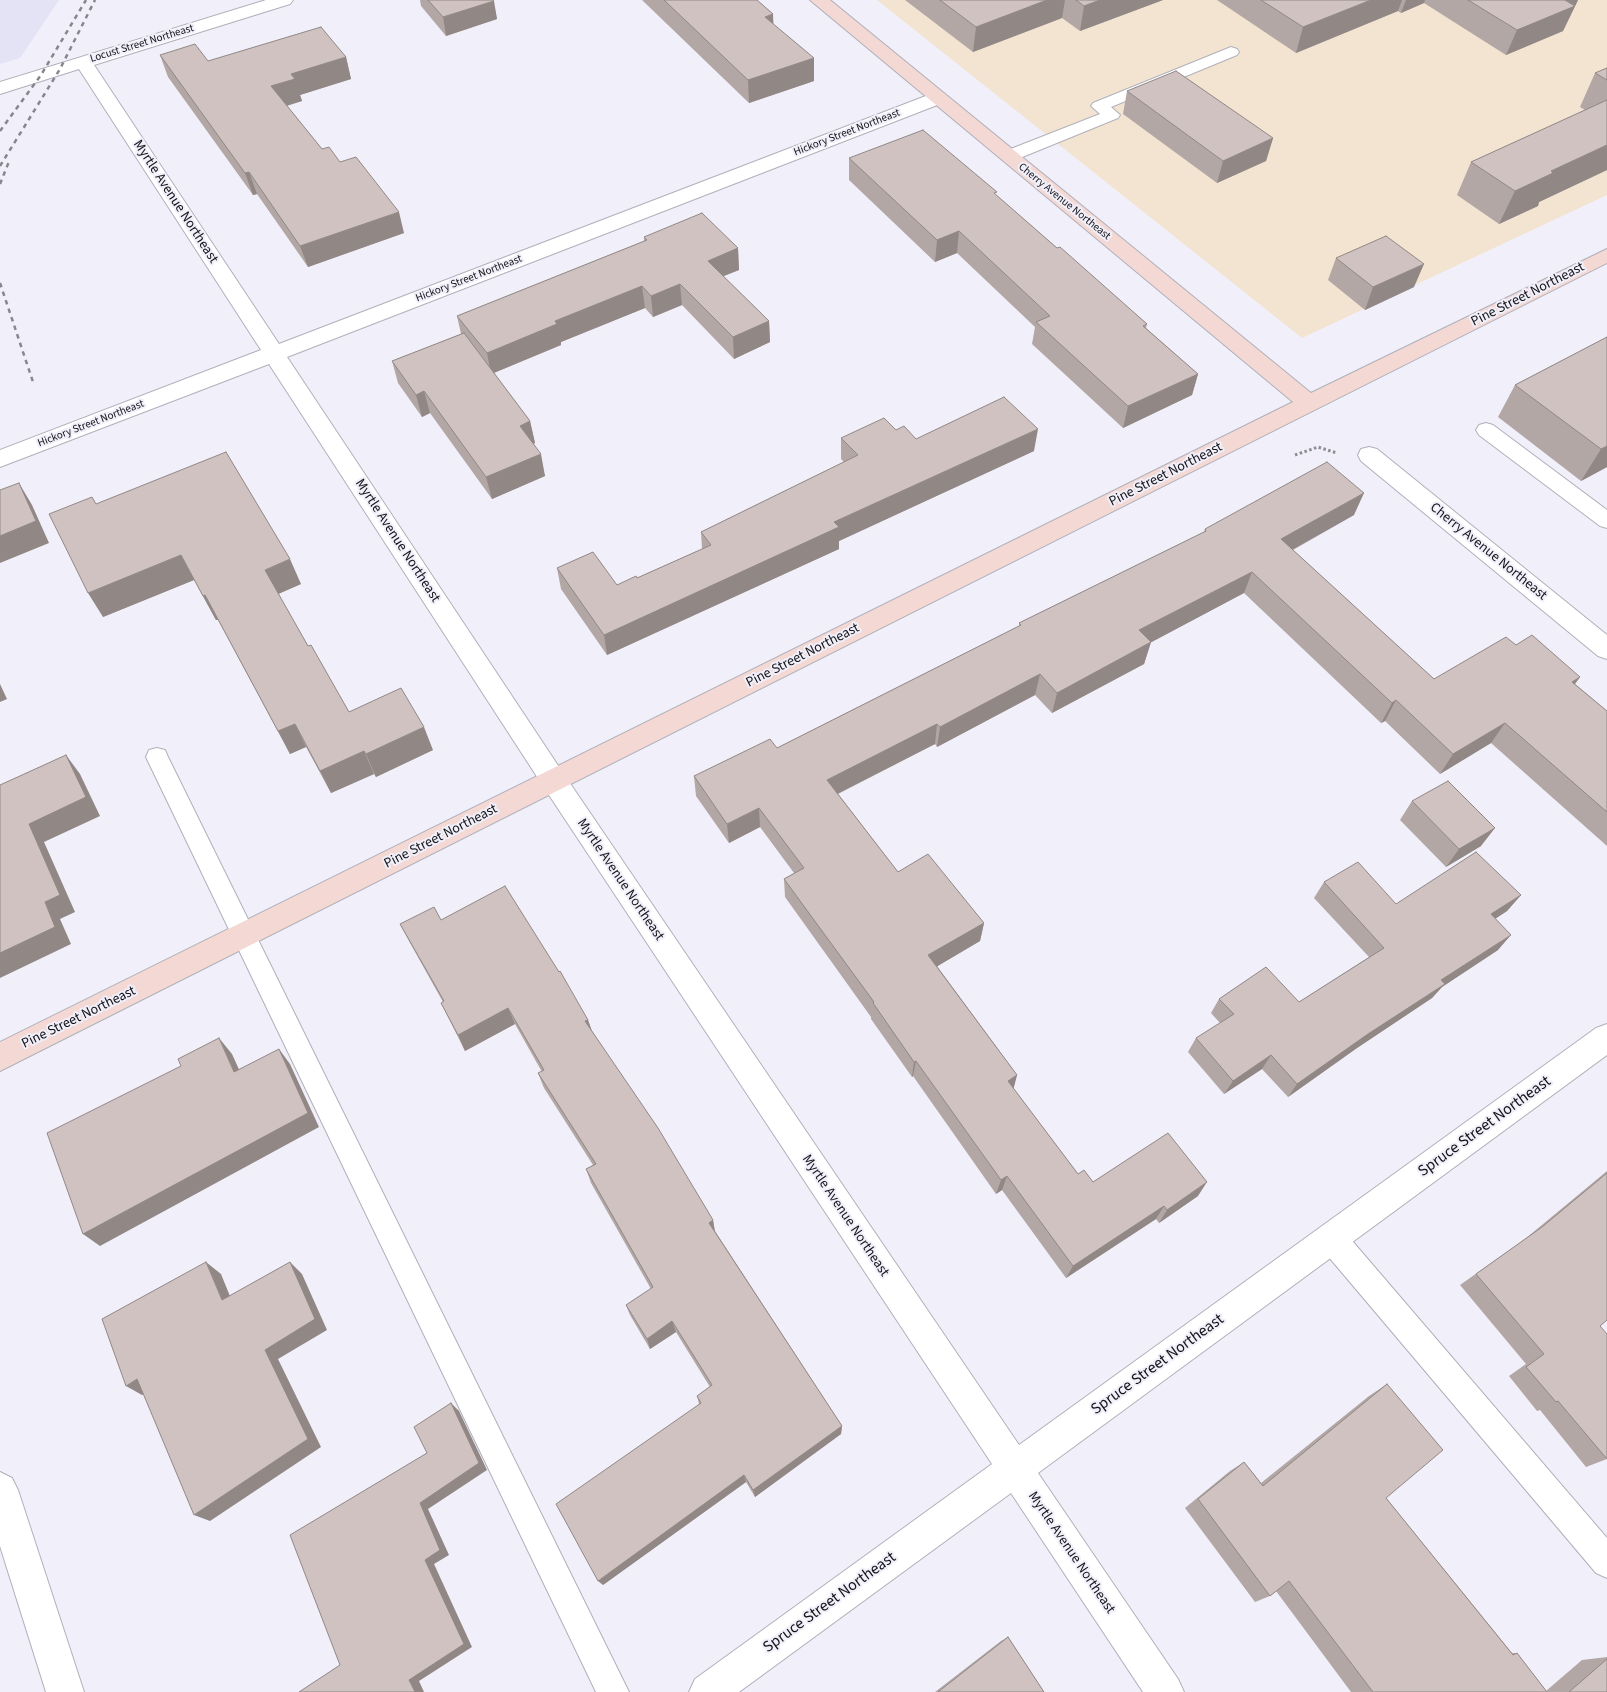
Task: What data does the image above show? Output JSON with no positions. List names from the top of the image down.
{
  "streets": {
    "main road": ["Cherry Avenue Northeast", "Pine Street Northeast"],
    "street": [
      "Locust Street Northeast",
      "Hickory Street Northeast",
      "Myrtle Avenue Northeast",
      "Spruce Street Northeast"
    ]
  },
  "crossings": [
    ["Locust Street Northeast", "Myrtle Avenue Northeast"],
    ["Hickory Street Northeast", "Myrtle Avenue Northeast"],
    ["Hickory Street Northeast", "Cherry Avenue Northeast"],
    ["Myrtle Avenue Northeast", "Pine Street Northeast"],
    ["Myrtle Avenue Northeast", "Spruce Street Northeast"],
    ["Cherry Avenue Northeast", "Pine Street Northeast"]
  ]
}
